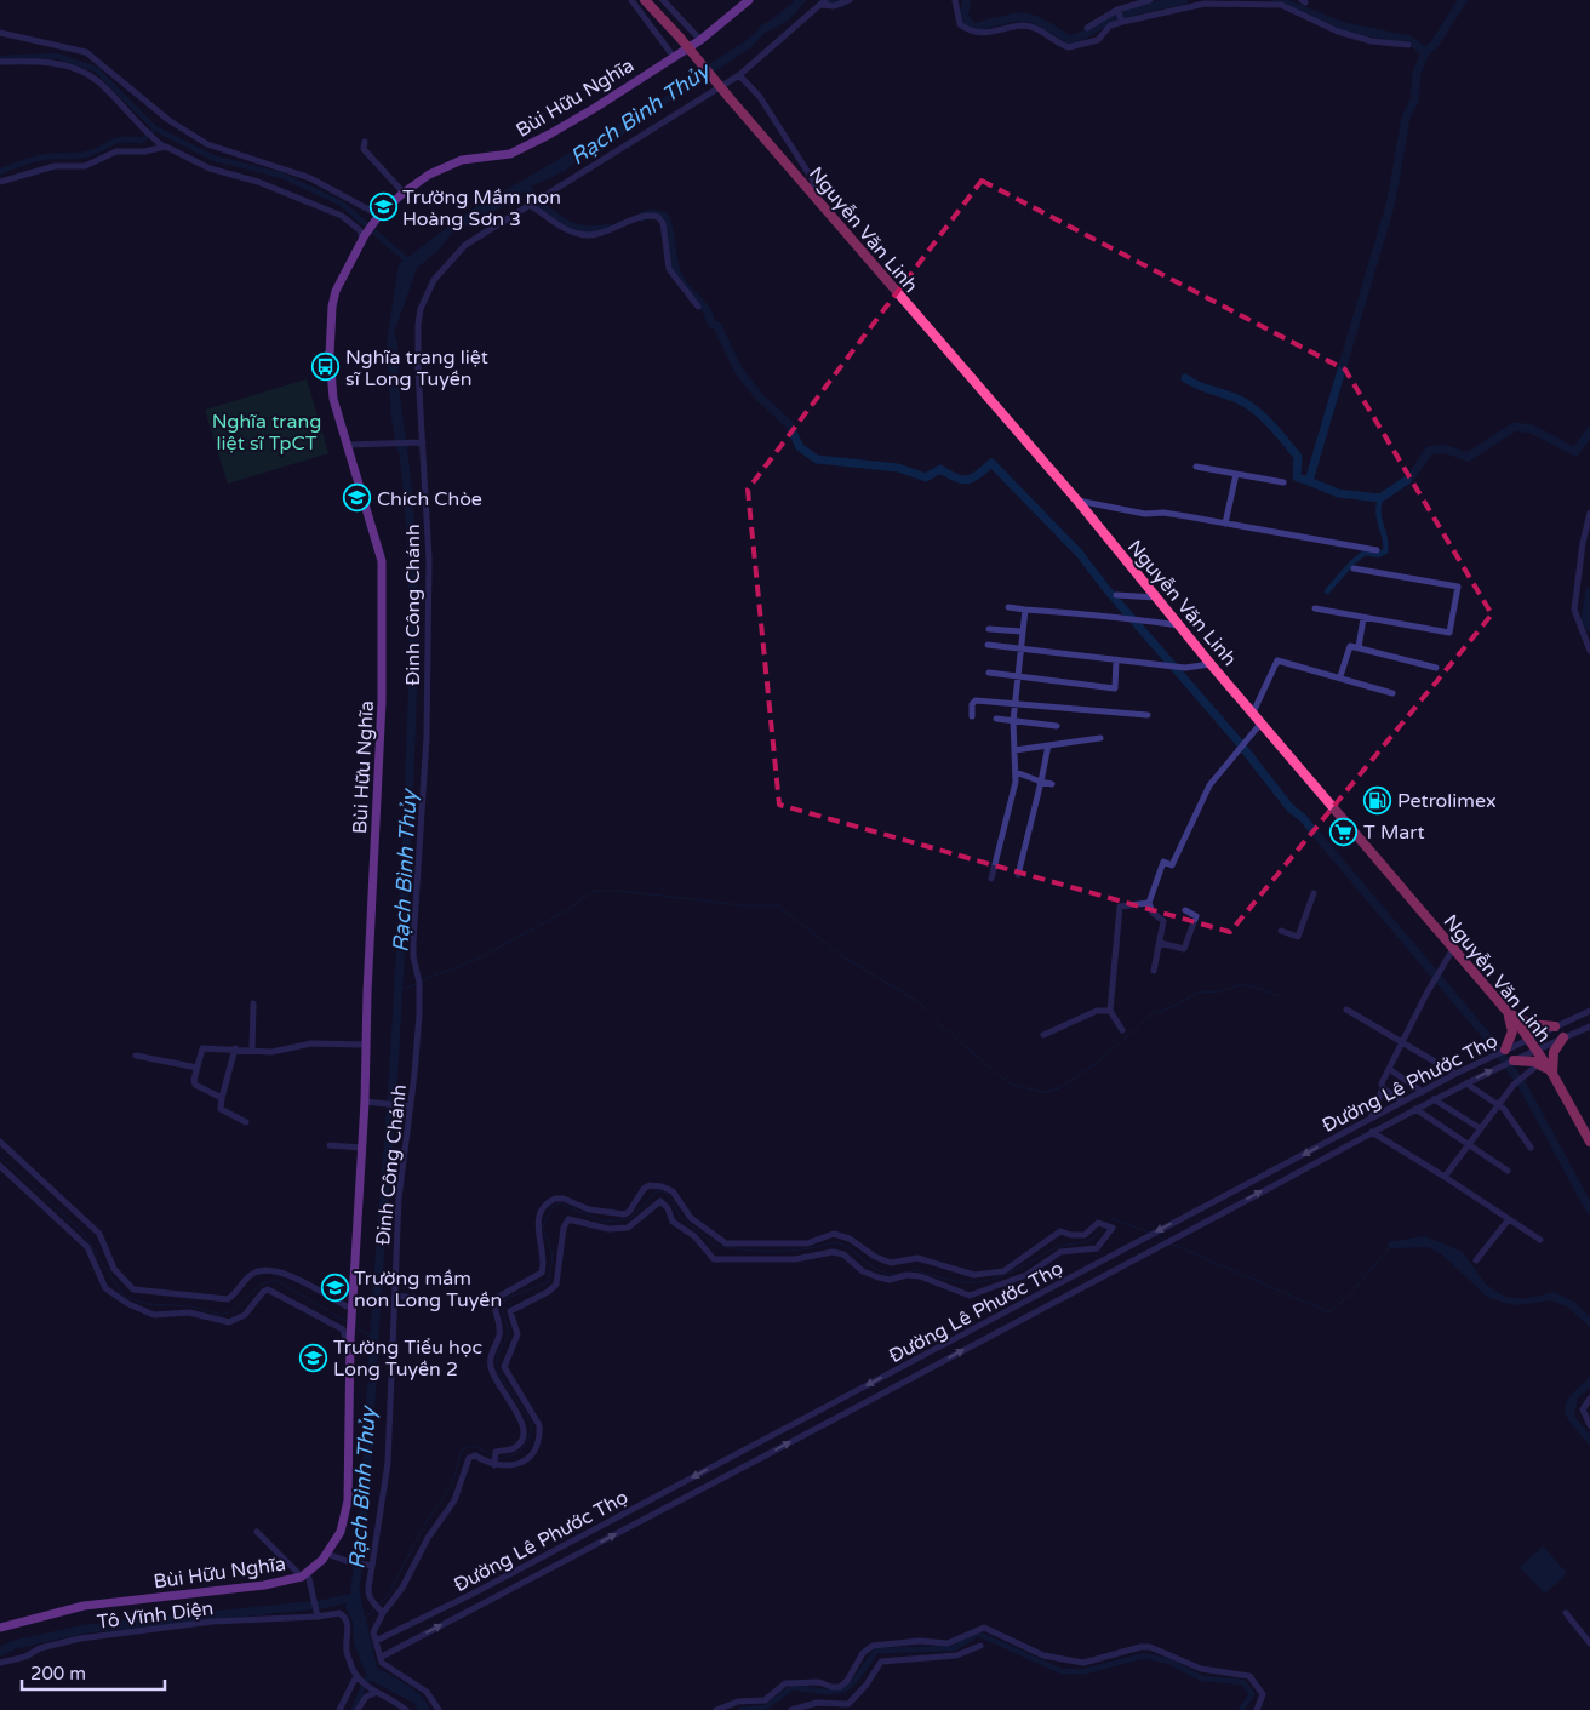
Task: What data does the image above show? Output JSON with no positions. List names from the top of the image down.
{
  "streets": {
    "highway": ["Nguyễn Văn Linh"],
    "main road": ["Bùi Hữu Nghĩa"],
    "street": ["Đinh Công Chánh", "Đường Lê Phước Thọ", "Tô Vĩnh Diện"]
  },
  "crossings": [
    ["Nguyễn Văn Linh", "Đường Lê Phước Thọ"]
  ],
  "water": ["Rạch Bình Thủy"],
  "parks": ["Nghĩa trang liệt sĩ TpCT"],
  "places": {
    "school or university": [
      "Trường Mầm non Hoàng Sơn 3",
      "Chích Chòe",
      "Trường mầm non Long Tuyền",
      "Trường Tiểu học Long Tuyền 2"
    ],
    "bus stop": ["Nghĩa trang liệt sĩ Long Tuyền"],
    "fuel station": ["Petrolimex"],
    "supermarket": ["T Mart"]
  },
  "scale_bar": "200 m"
}
